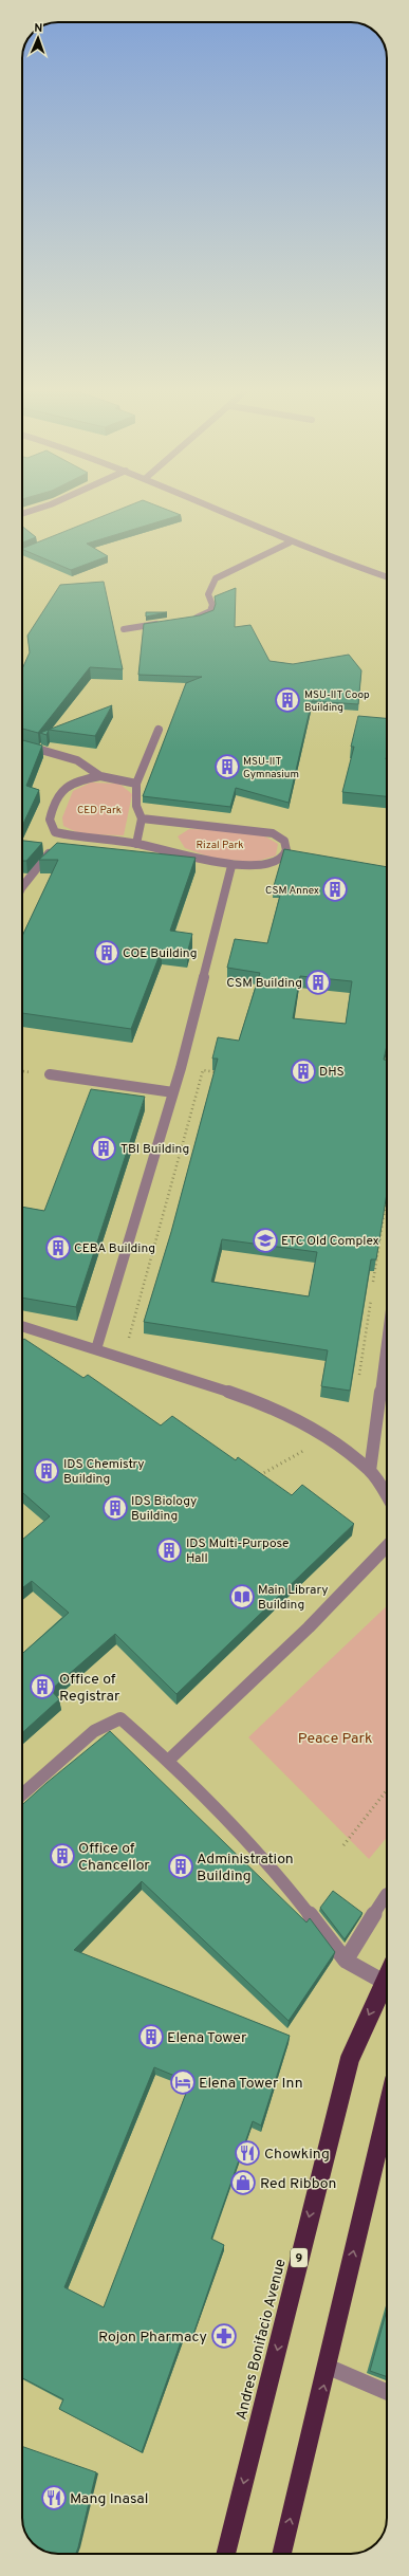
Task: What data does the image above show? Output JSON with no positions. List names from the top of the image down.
{
  "streets": {
    "highway": ["9", "Andres Bonifacio Avenue"]
  },
  "parks": ["CED Park", "Rizal Park", "Peace Park"],
  "places": {
    "building": [
      "MSU-IIT Coop Building",
      "MSU-IIT Gymnasium",
      "CSM Annex",
      "COE Building",
      "CSM Building",
      "DHS",
      "TBI Building",
      "CEBA Building",
      "IDS Chemistry Building",
      "IDS Biology Building",
      "IDS Multi-Purpose Hall",
      "Office of Registrar",
      "Office of Chancellor",
      "Administration Building",
      "Elena Tower"
    ],
    "school or university": ["ETC Old Complex"],
    "library": ["Main Library Building"],
    "hotel": ["Elena Tower Inn"],
    "restaurant": ["Chowking", "Mang Inasal"],
    "shop": ["Red Ribbon"],
    "pharmacy": ["Rojon Pharmacy"]
  },
  "north": "top"
}
